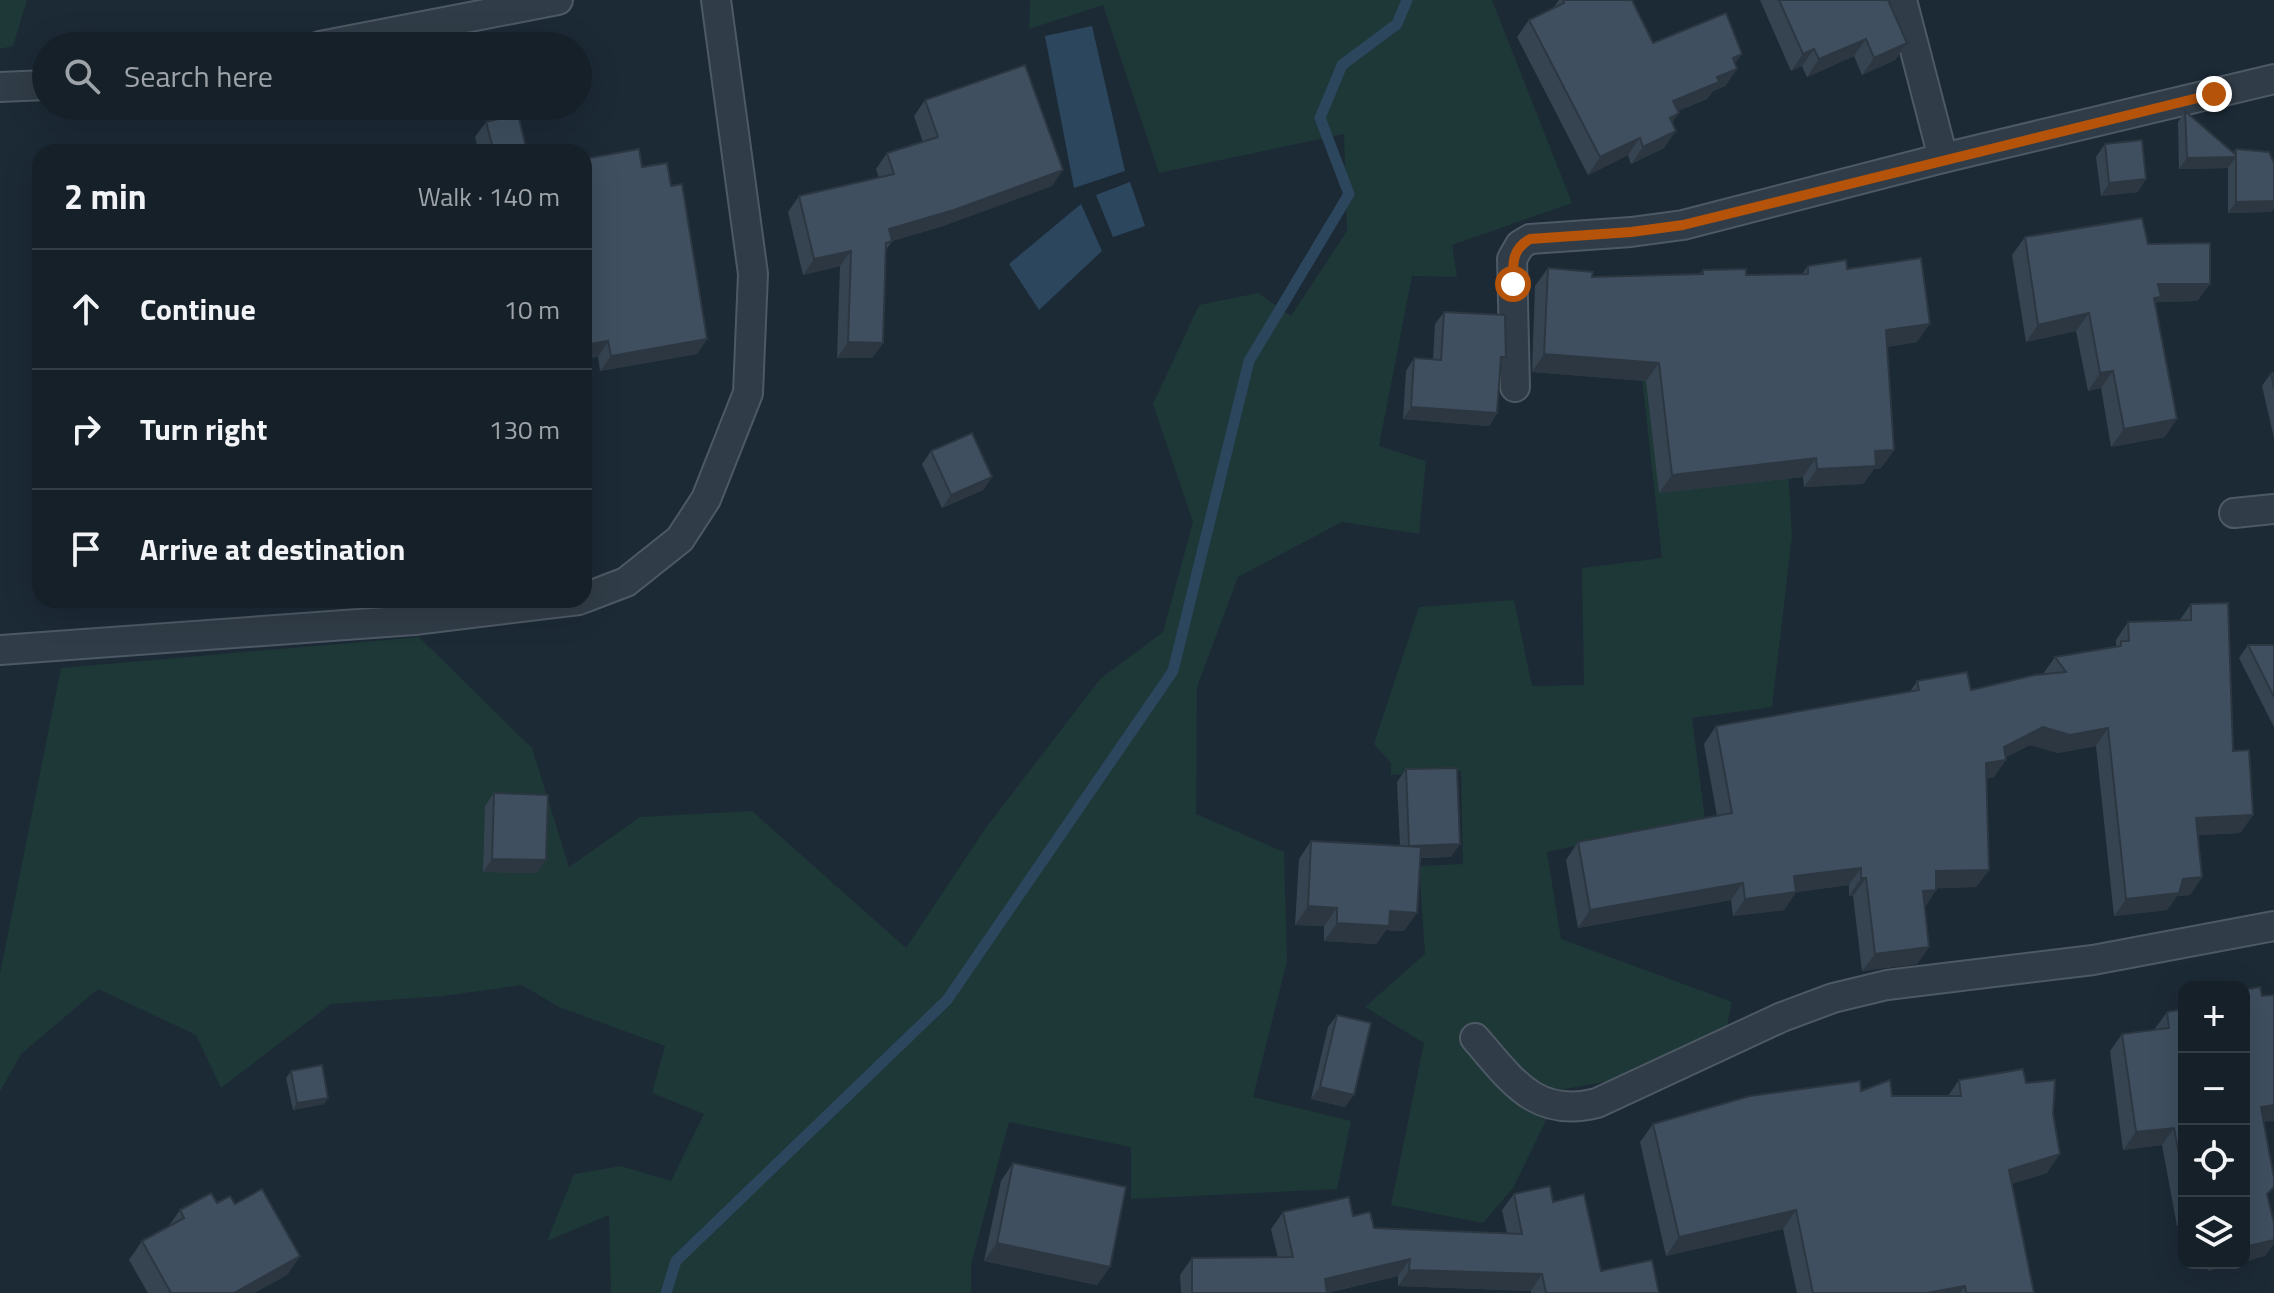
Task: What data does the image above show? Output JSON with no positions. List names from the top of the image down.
{
  "page": {
    "search": "Search here",
    "heading": ["2 min", "Walk · 140 m"],
    "list": [
      ["Continue", "10 m"],
      ["Turn right", "130 m"],
      "Arrive at destination"
    ],
    "map_buttons": ["+", "−"]
  }
}
